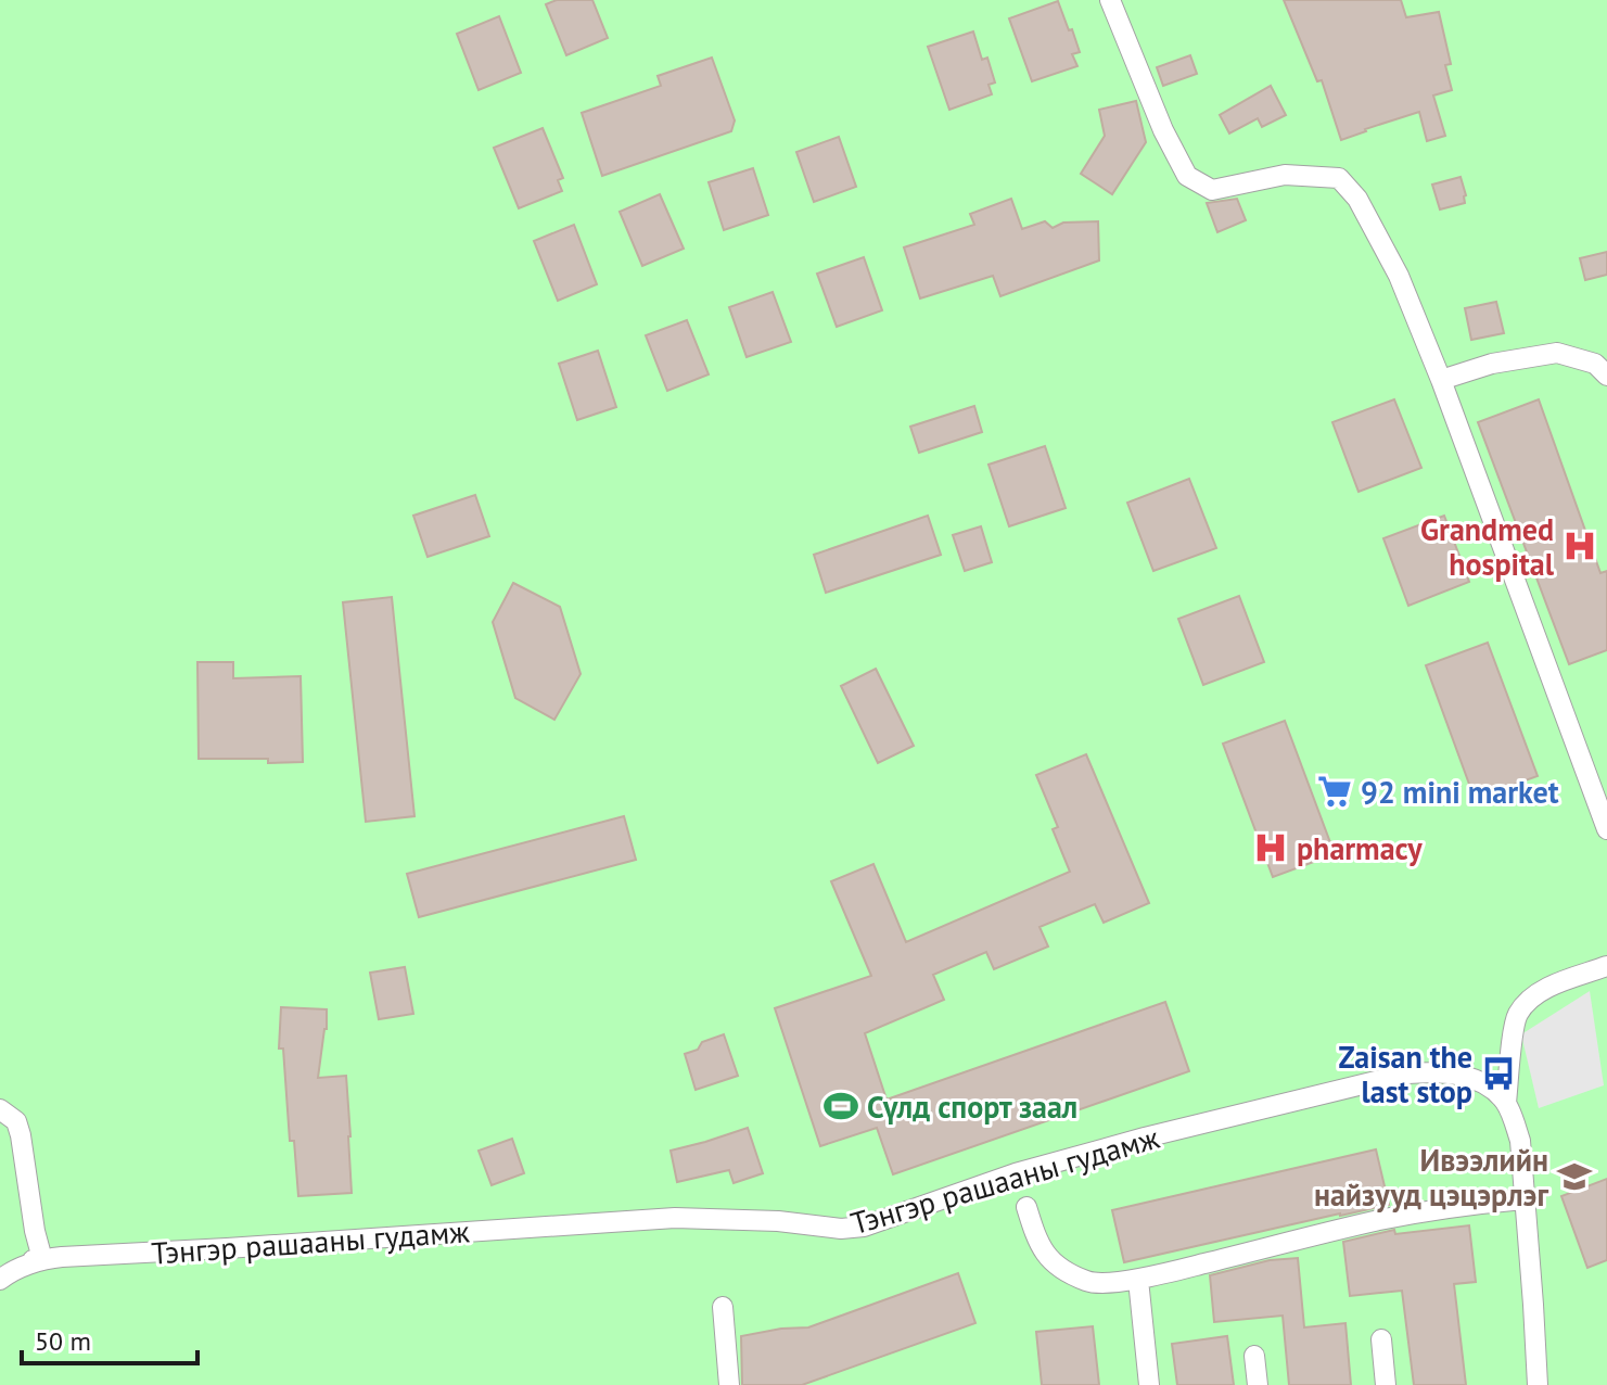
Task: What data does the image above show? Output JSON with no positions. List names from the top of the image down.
{
  "streets": {
    "street": ["Тэнгэр рашааны гудамж"]
  },
  "places": {
    "hospital": ["Grandmed hospital", "pharmacy"],
    "supermarket": ["92 mini market"],
    "bus stop": ["Zaisan the last stop"],
    "sports": ["Сүлд спорт заал"],
    "school or university": ["Ивээлийн найзууд цэцэрлэг"]
  },
  "scale_bar": "50 m"
}
